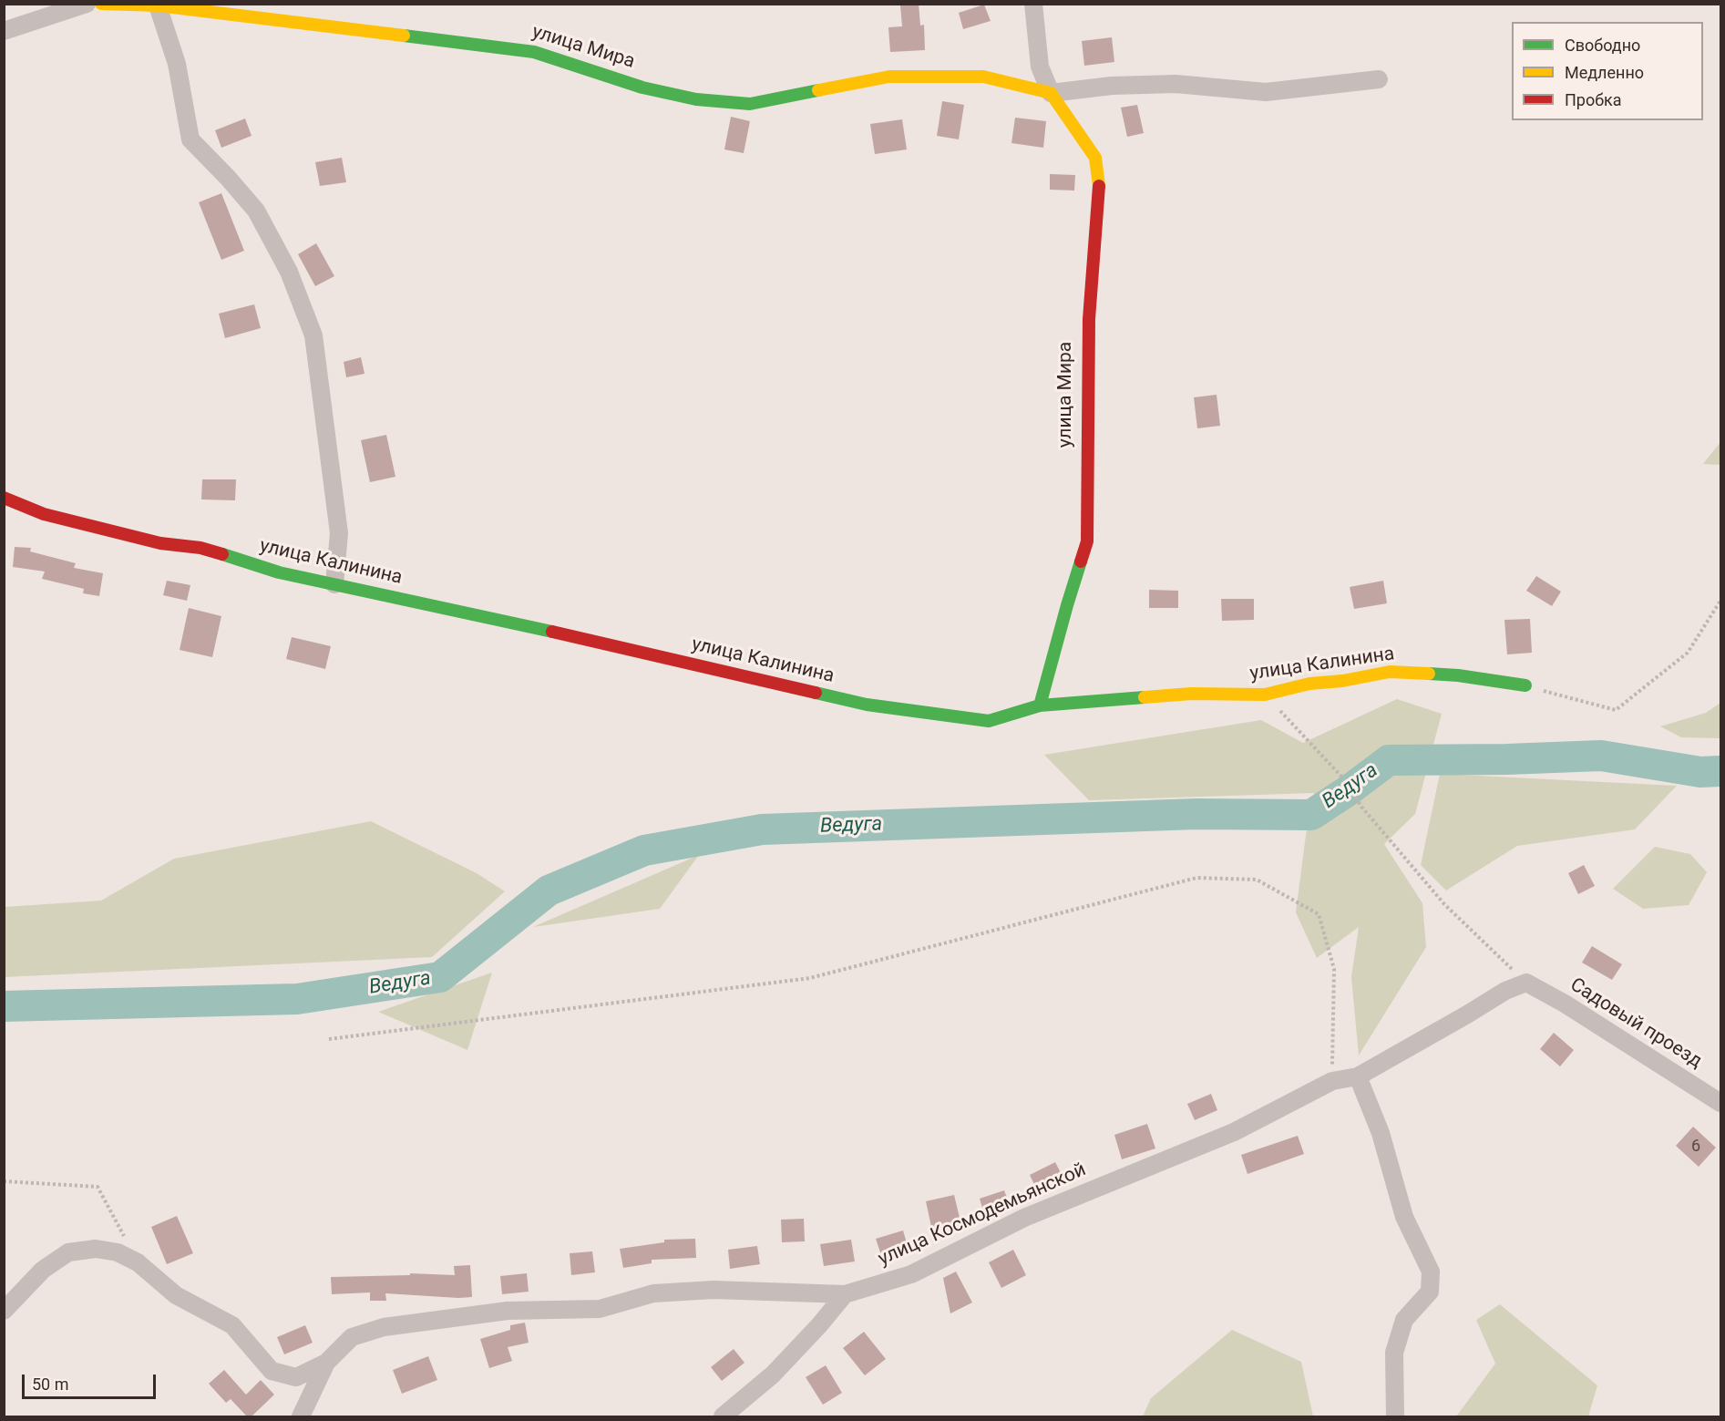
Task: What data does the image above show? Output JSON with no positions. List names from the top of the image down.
{
  "streets": {
    "street": [
      "улица Мира",
      "улица Калинина",
      "Садовый проезд",
      "улица Космодемьянской"
    ]
  },
  "crossings": [
    ["улица Мира", "улица Калинина"],
    ["Садовый проезд", "улица Космодемьянской"]
  ],
  "water": ["Ведуга"],
  "house_numbers": ["6"],
  "legend": ["Свободно", "Медленно", "Пробка"],
  "scale_bar": "50 m"
}
